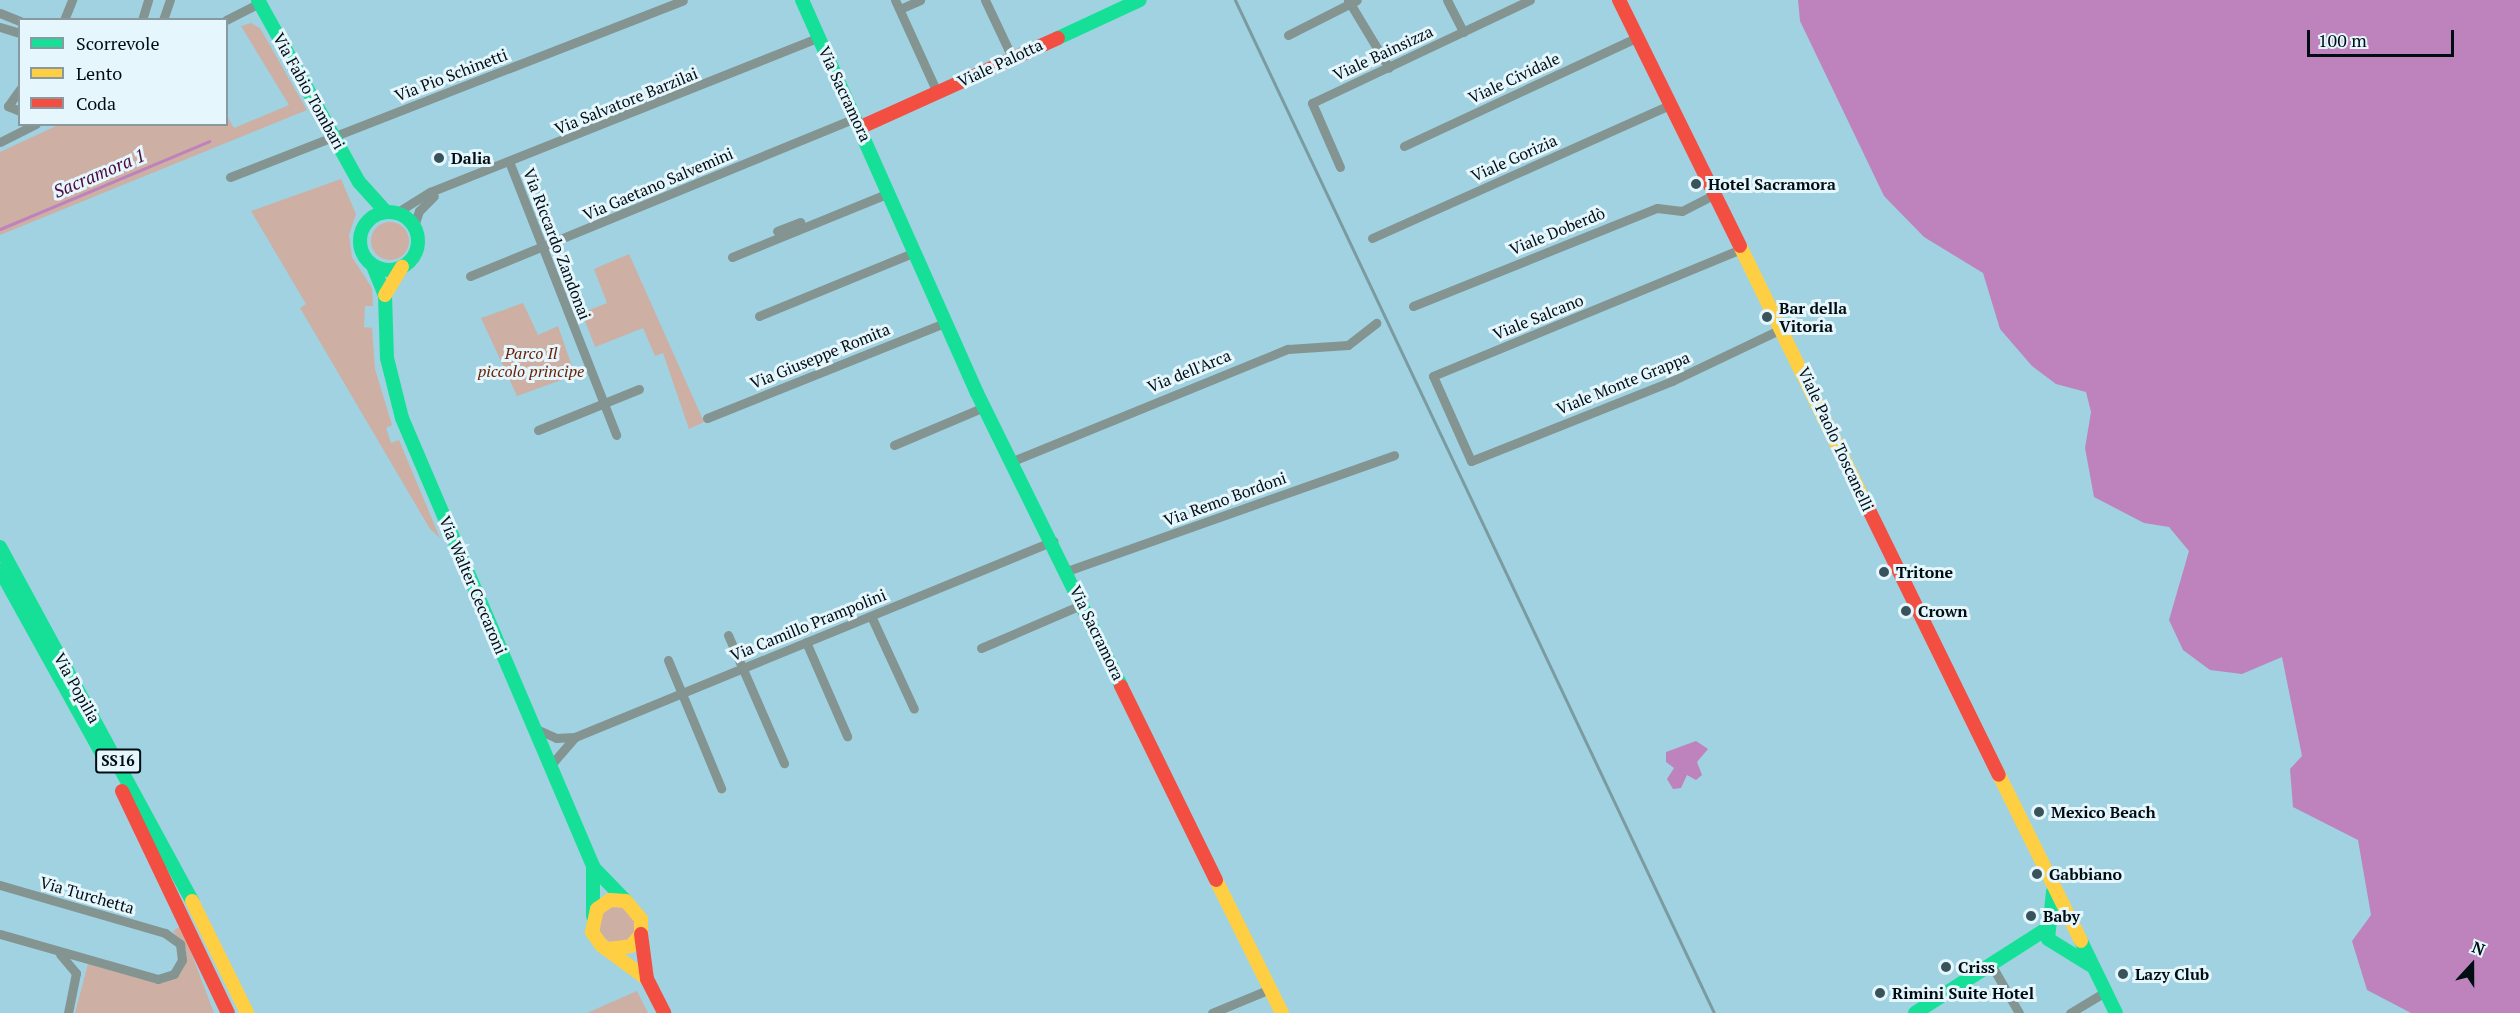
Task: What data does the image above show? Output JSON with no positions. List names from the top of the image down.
{
  "streets": {
    "street": [
      "Viale Bainsizza",
      "Viale Palotta",
      "Via Pio Schinetti",
      "Viale Cividale",
      "Via Fabio Tombari",
      "Via Sacramora",
      "Via Salvatore Barzilai",
      "Viale Gorizia",
      "Via Gaetano Salvemini",
      "Viale Doberdò",
      "Via Riccardo Zandonai",
      "Viale Salcano",
      "Via Giuseppe Romita",
      "Via dell'Arca",
      "Viale Monte Grappa",
      "Viale Paolo Toscanelli",
      "Via Remo Bordoni",
      "Via Walter Ceccaroni",
      "Via Camillo Prampolini",
      "Via Popilia",
      "SS16",
      "Via Turchetta"
    ]
  },
  "crossings": [
    ["Viale Palotta", "Via Sacramora"],
    ["Viale Palotta", "Via Gaetano Salvemini"],
    ["Via Pio Schinetti", "Via Fabio Tombari"],
    ["Viale Cividale", "Viale Paolo Toscanelli"],
    ["Via Fabio Tombari", "Via Salvatore Barzilai"],
    ["Via Fabio Tombari", "Via Walter Ceccaroni"],
    ["Via Sacramora", "Via Salvatore Barzilai"],
    ["Via Sacramora", "Via Gaetano Salvemini"],
    ["Via Sacramora", "Via Giuseppe Romita"],
    ["Via Sacramora", "Via dell'Arca"],
    ["Via Sacramora", "Via Remo Bordoni"],
    ["Via Sacramora", "Via Camillo Prampolini"],
    ["Via Salvatore Barzilai", "Via Riccardo Zandonai"],
    ["Via Salvatore Barzilai", "Via Walter Ceccaroni"],
    ["Viale Gorizia", "Viale Paolo Toscanelli"],
    ["Via Gaetano Salvemini", "Via Riccardo Zandonai"],
    ["Viale Doberdò", "Viale Paolo Toscanelli"],
    ["Viale Salcano", "Viale Monte Grappa"],
    ["Viale Salcano", "Viale Paolo Toscanelli"],
    ["Viale Monte Grappa", "Viale Paolo Toscanelli"],
    ["Via Walter Ceccaroni", "Via Camillo Prampolini"],
    ["Via Popilia", "SS16"]
  ],
  "water": ["Sacramora 1"],
  "parks": ["Parco Il piccolo principe"],
  "places": [
    "Dalia",
    "Hotel Sacramora",
    "Bar della Vitoria",
    "Tritone",
    "Crown",
    "Mexico Beach",
    "Gabbiano",
    "Baby",
    "Criss",
    "Lazy Club",
    "Rimini Suite Hotel"
  ],
  "legend": ["Scorrevole", "Lento", "Coda"],
  "scale_bar": "100 m",
  "north": "top"
}
